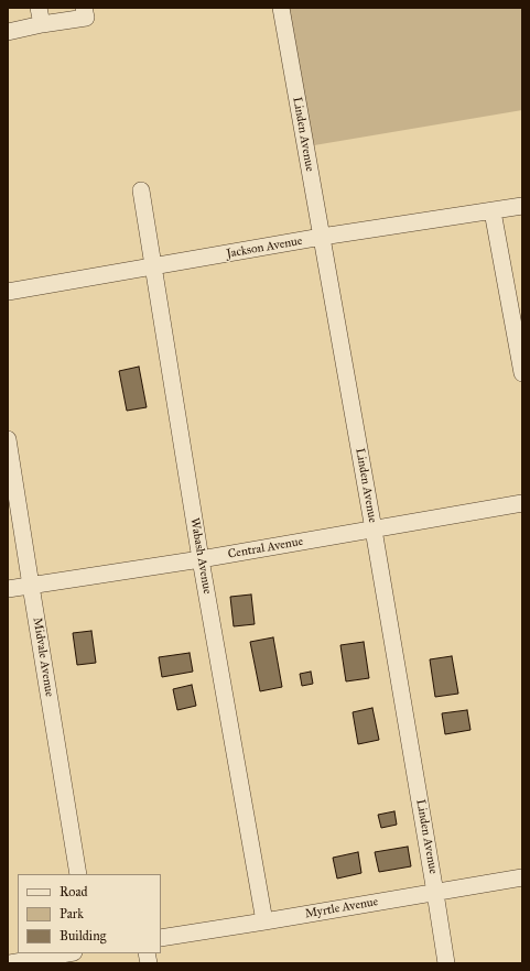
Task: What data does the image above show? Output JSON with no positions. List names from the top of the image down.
{
  "streets": {
    "street": [
      "Linden Avenue",
      "Jackson Avenue",
      "Central Avenue",
      "Wabash Avenue",
      "Midvale Avenue",
      "Myrtle Avenue"
    ]
  },
  "crossings": [
    ["Linden Avenue", "Jackson Avenue"],
    ["Linden Avenue", "Central Avenue"],
    ["Linden Avenue", "Myrtle Avenue"],
    ["Jackson Avenue", "Wabash Avenue"],
    ["Central Avenue", "Wabash Avenue"],
    ["Central Avenue", "Midvale Avenue"],
    ["Wabash Avenue", "Myrtle Avenue"]
  ],
  "legend": ["Road", "Park", "Building"]
}
